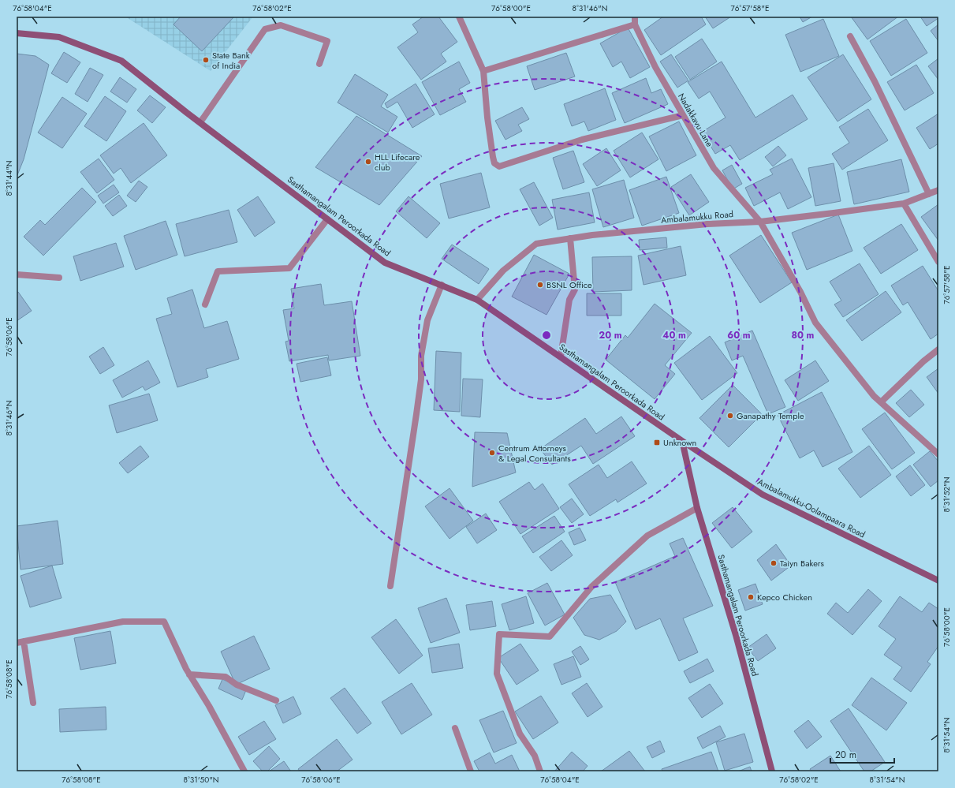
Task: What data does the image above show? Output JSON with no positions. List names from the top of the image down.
{
  "streets": {
    "street": [
      "Nadakkavu Lane",
      "Sasthamangalam Peroorkada Road",
      "Ambalamukku Road",
      "Ambalamukku-Oolampaara Road"
    ]
  },
  "crossings": [
    ["Nadakkavu Lane", "Ambalamukku Road"],
    ["Sasthamangalam Peroorkada Road", "Ambalamukku Road"],
    ["Sasthamangalam Peroorkada Road", "Ambalamukku-Oolampaara Road"]
  ],
  "places": {
    "other": [
      "State Bank of India",
      "HLL Lifecare club",
      "BSNL Office",
      "Ganapathy Temple",
      "Centrum Attorneys & Legal Consultants",
      "Taiyn Bakers",
      "Kepco Chicken"
    ],
    "transit": ["Unknown"]
  },
  "scale_bar": "20 m",
  "coordinates": [
    "76°58'04\"E",
    "76°58'02\"E",
    "76°58'00\"E",
    "8°31'46\"N",
    "76°57'58\"E",
    "8°31'44\"N",
    "76°58'06\"E",
    "8°31'52\"N",
    "76°58'08\"E",
    "8°31'54\"N",
    "8°31'50\"N"
  ],
  "rings": [
    "20 m",
    "40 m",
    "60 m",
    "80 m"
  ]
}
